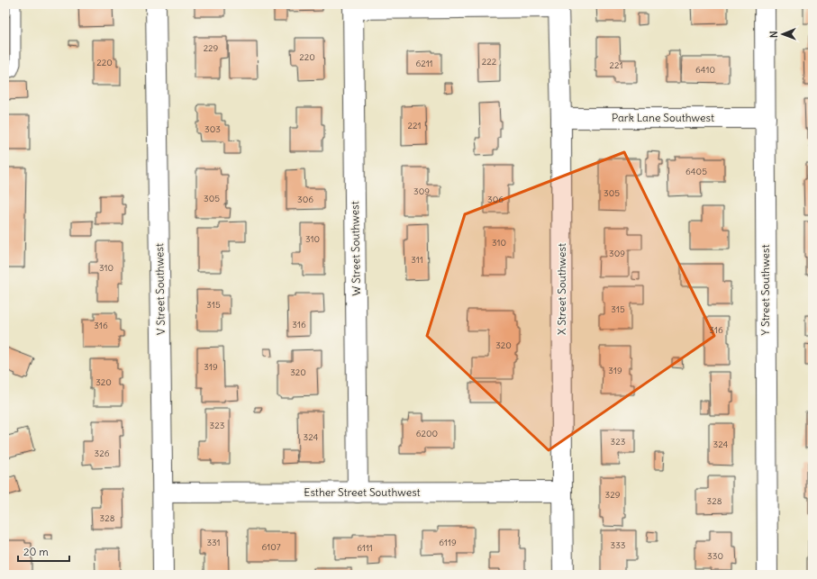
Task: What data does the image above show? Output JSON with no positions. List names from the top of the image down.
{
  "streets": {
    "street": [
      "Park Lane Southwest",
      "W Street Southwest",
      "V Street Southwest",
      "X Street Southwest",
      "Y Street Southwest",
      "Esther Street Southwest"
    ]
  },
  "crossings": [
    ["Park Lane Southwest", "X Street Southwest"],
    ["Park Lane Southwest", "Y Street Southwest"],
    ["W Street Southwest", "Esther Street Southwest"],
    ["V Street Southwest", "Esther Street Southwest"],
    ["X Street Southwest", "Esther Street Southwest"]
  ],
  "house_numbers": [
    "229",
    "220",
    "222",
    "220",
    "6211",
    "221",
    "6410",
    "221",
    "303",
    "6405",
    "309",
    "305",
    "305",
    "306",
    "306",
    "310",
    "310",
    "309",
    "311",
    "310",
    "315",
    "315",
    "316",
    "316",
    "316",
    "320",
    "319",
    "319",
    "320",
    "320",
    "323",
    "6200",
    "324",
    "323",
    "324",
    "326",
    "329",
    "328",
    "328",
    "331",
    "6119",
    "333",
    "6107",
    "6111",
    "330"
  ],
  "scale_bar": "20 m",
  "north": "left"
}
